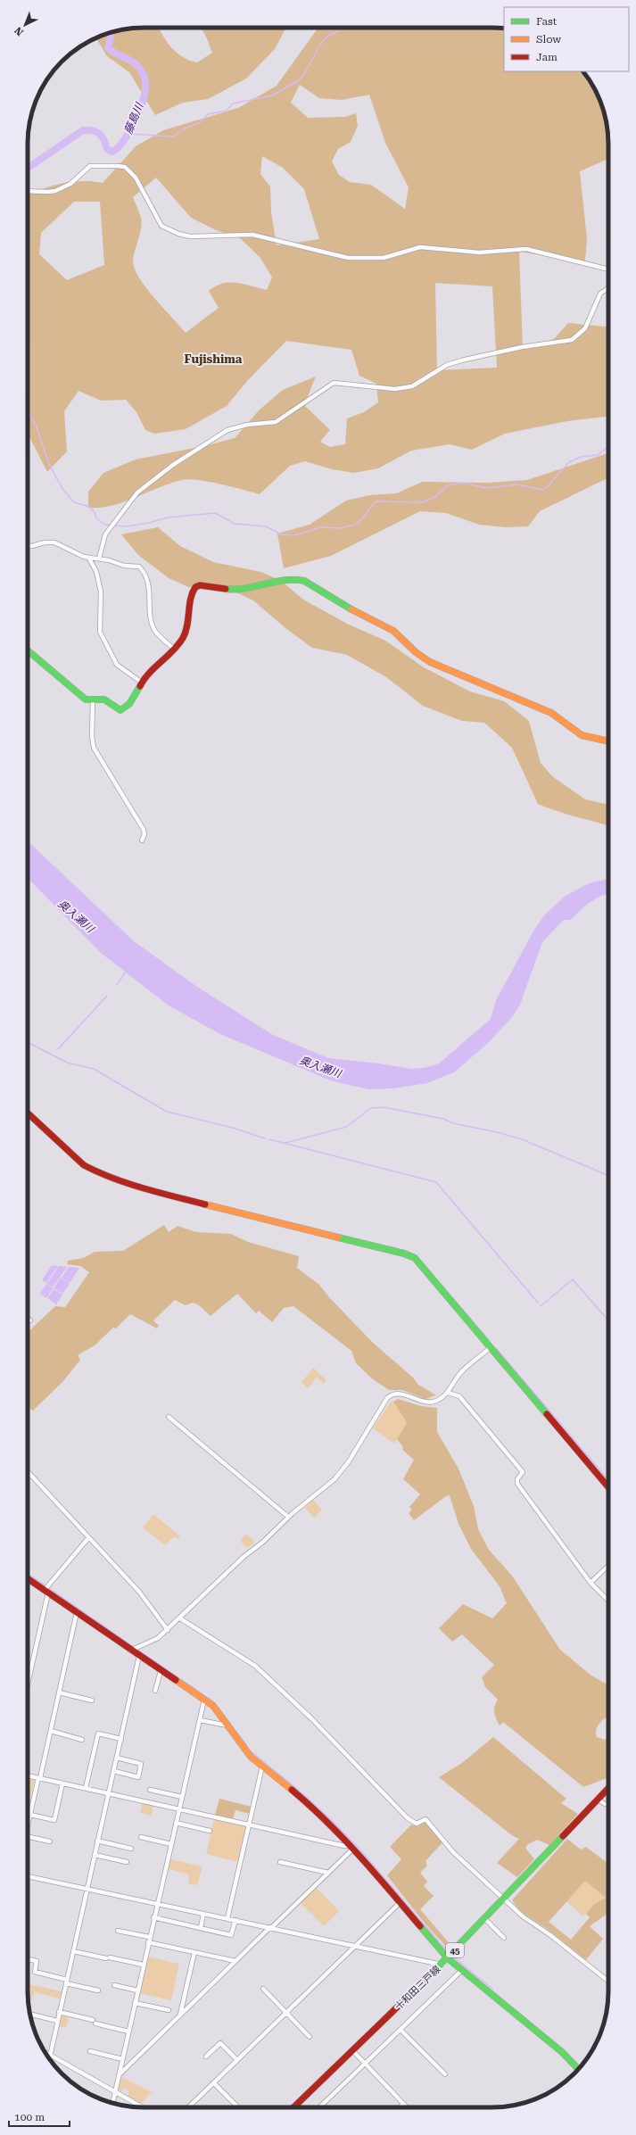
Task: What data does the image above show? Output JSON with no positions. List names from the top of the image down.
{
  "streets": {
    "street": ["45", "十和田三戸線"]
  },
  "districts": ["Fujishima"],
  "water": ["藤島川", "奥入瀬川"],
  "legend": ["Fast", "Slow", "Jam"],
  "scale_bar": "100 m",
  "north": "bottom left"
}
